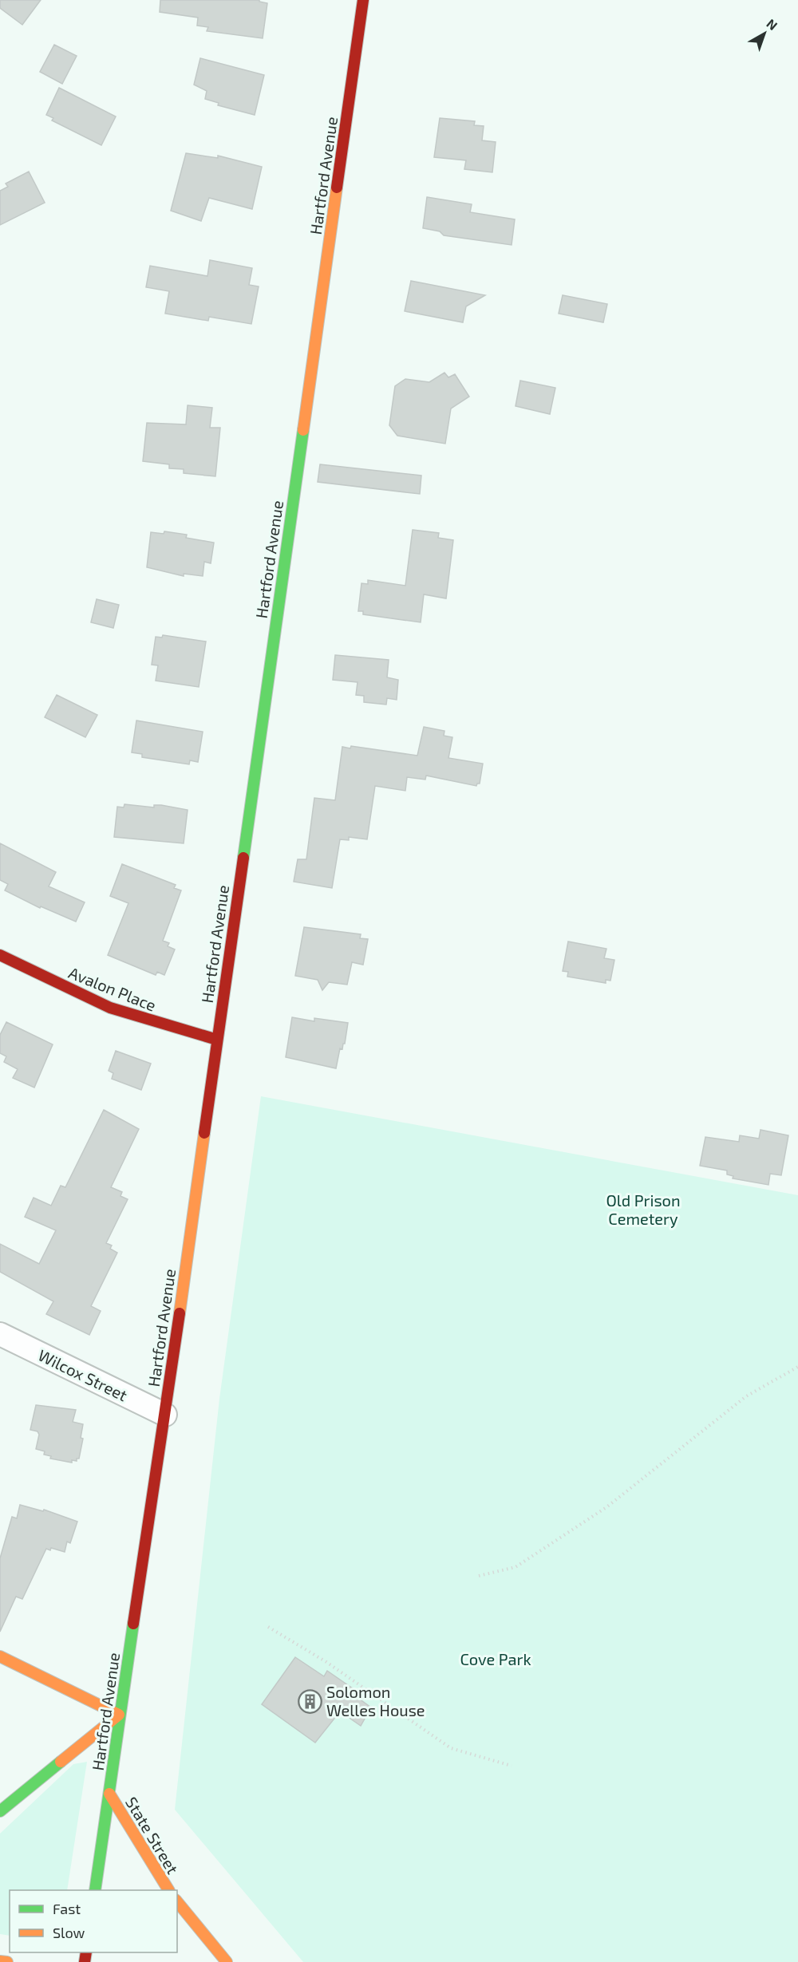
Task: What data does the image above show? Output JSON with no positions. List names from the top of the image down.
{
  "streets": {
    "street": [
      "Hartford Avenue",
      "Avalon Place",
      "Wilcox Street",
      "State Street"
    ]
  },
  "crossings": [
    ["Hartford Avenue", "Avalon Place"],
    ["Hartford Avenue", "Wilcox Street"],
    ["Hartford Avenue", "State Street"]
  ],
  "parks": ["Old Prison Cemetery", "Cove Park"],
  "places": {
    "building": ["Solomon Welles House"]
  },
  "legend": ["Fast", "Slow"],
  "north": "top right"
}
